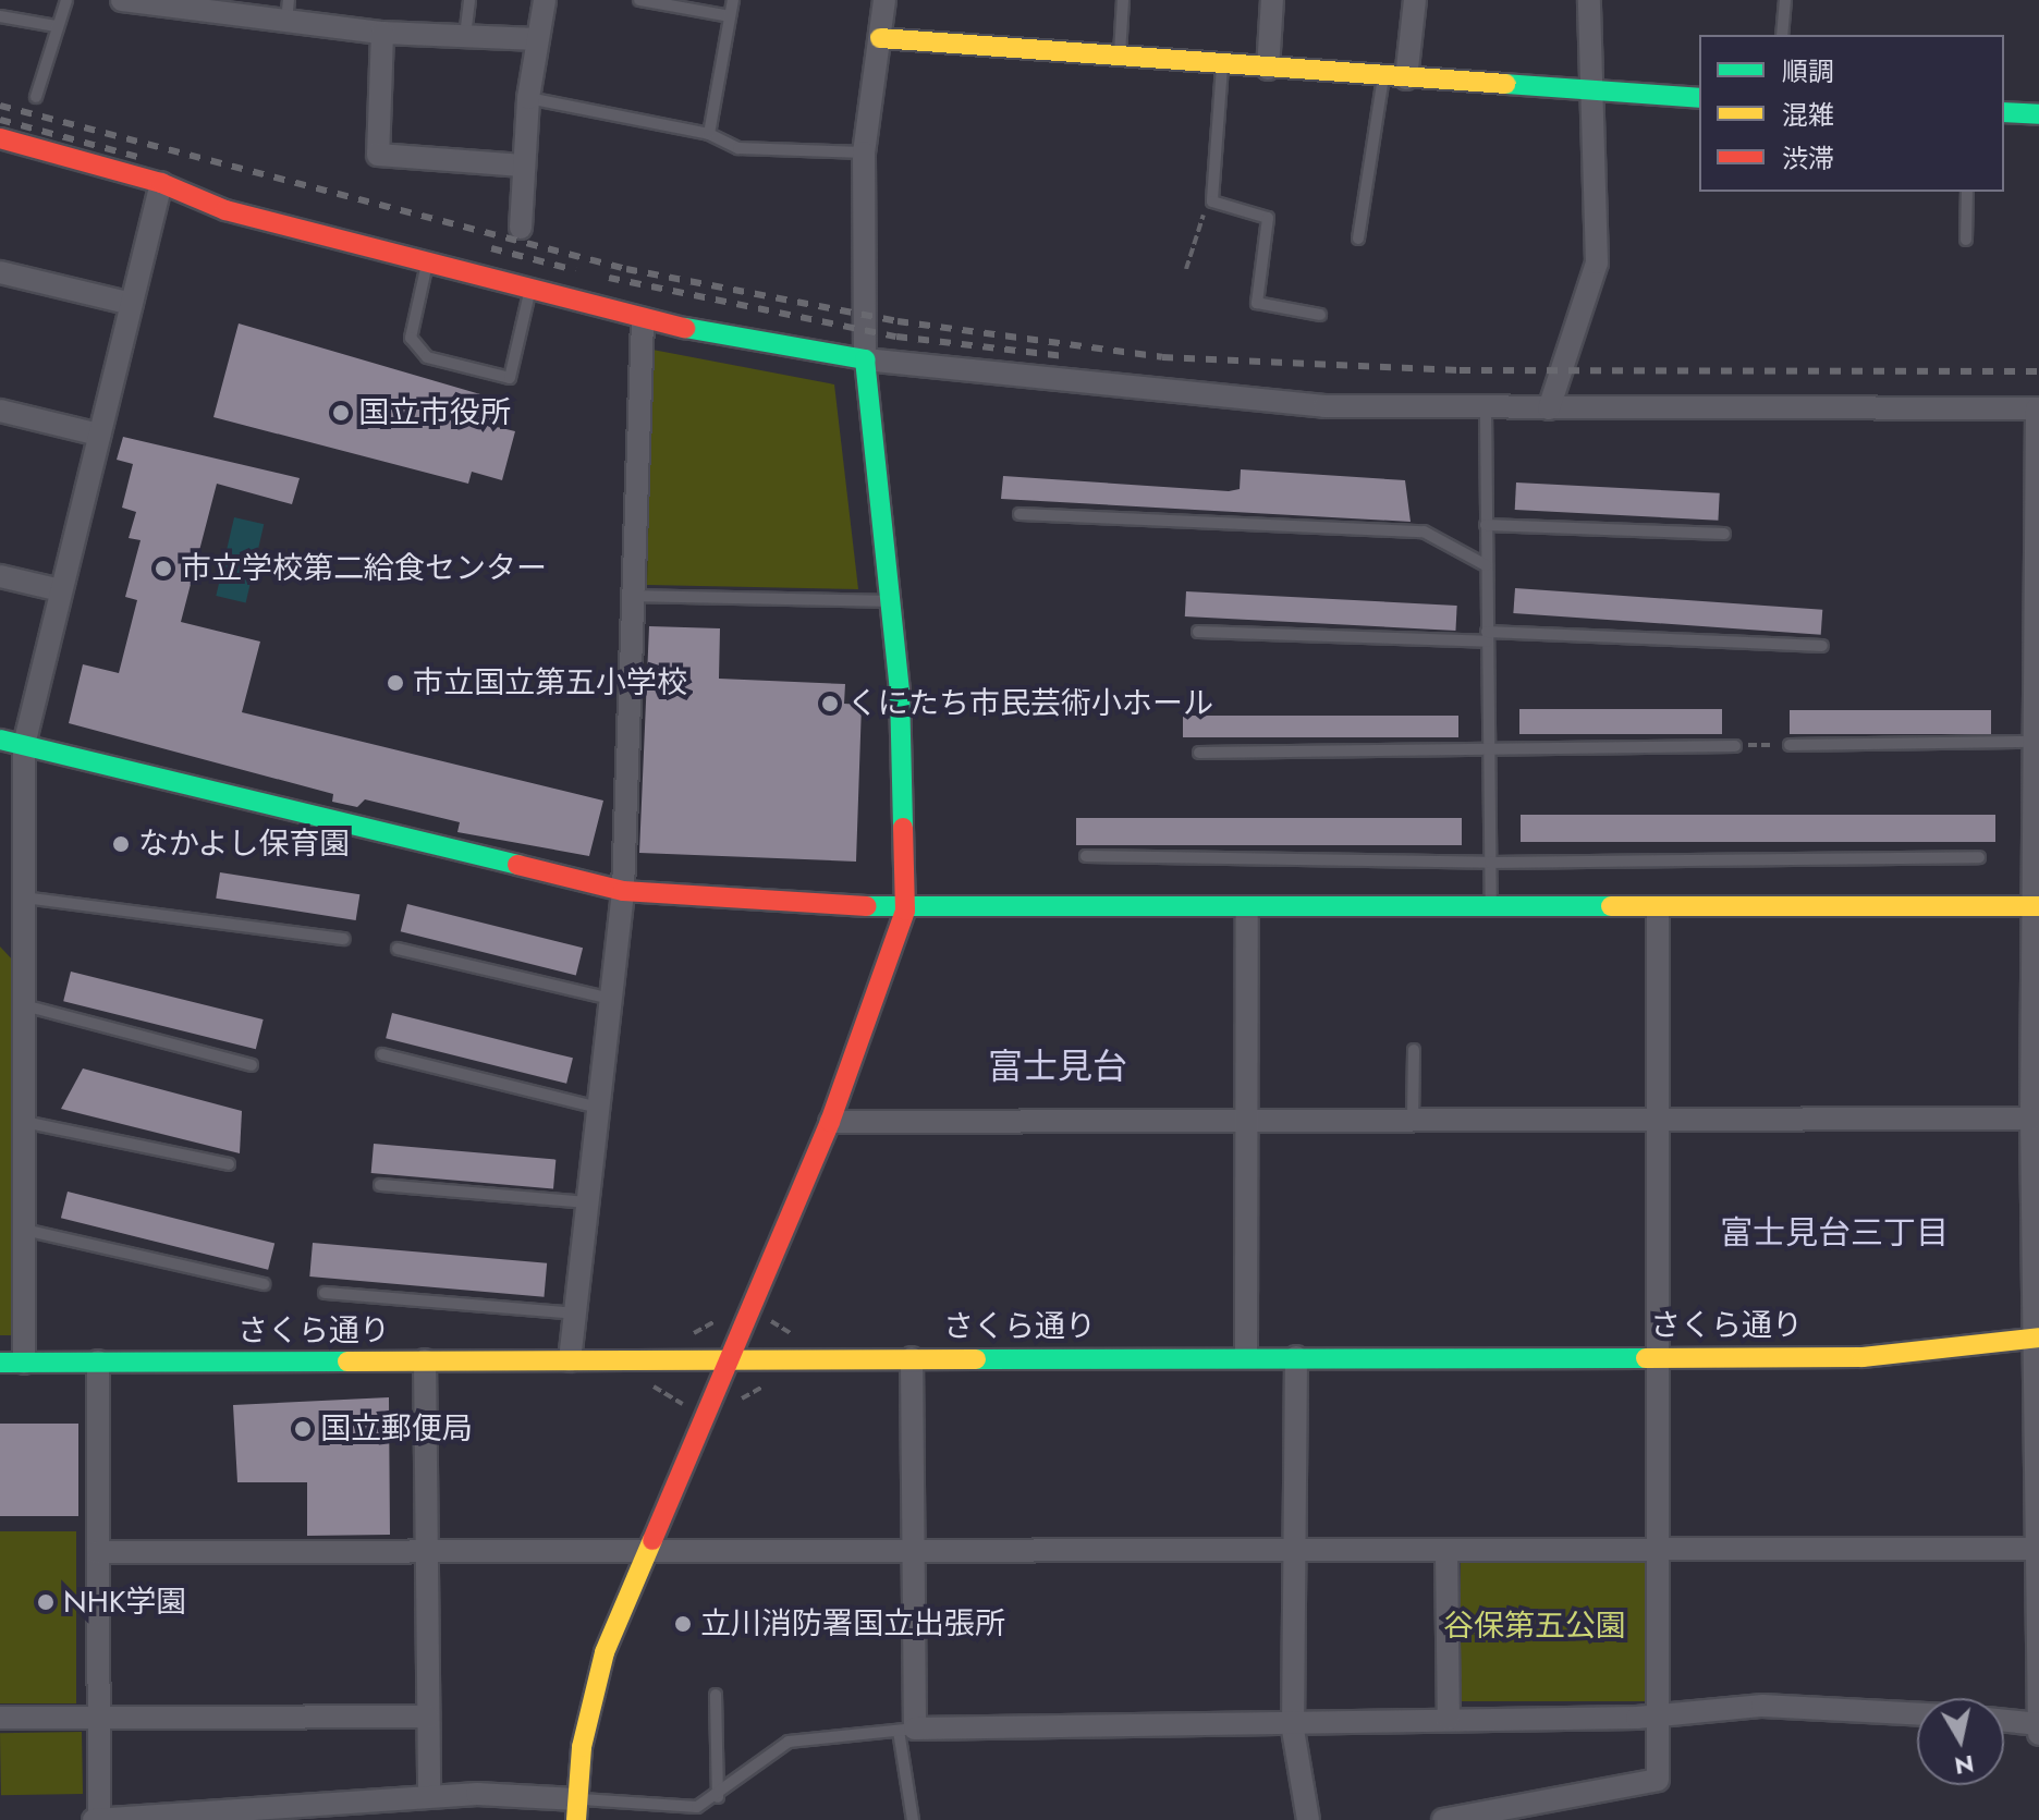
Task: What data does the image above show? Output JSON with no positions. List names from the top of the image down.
{
  "streets": {
    "street": ["さくら通り"]
  },
  "districts": ["富士見台", "富士見台三丁目"],
  "parks": ["谷保第五公園"],
  "places": [
    "国立市役所",
    "市立学校第二給食センター",
    "市立国立第五小学校",
    "くにたち市民芸術小ホール",
    "なかよし保育園",
    "国立郵便局",
    "NHK学園",
    "立川消防署国立出張所"
  ],
  "legend": ["順調", "混雑", "渋滞"],
  "north": "bottom"
}
